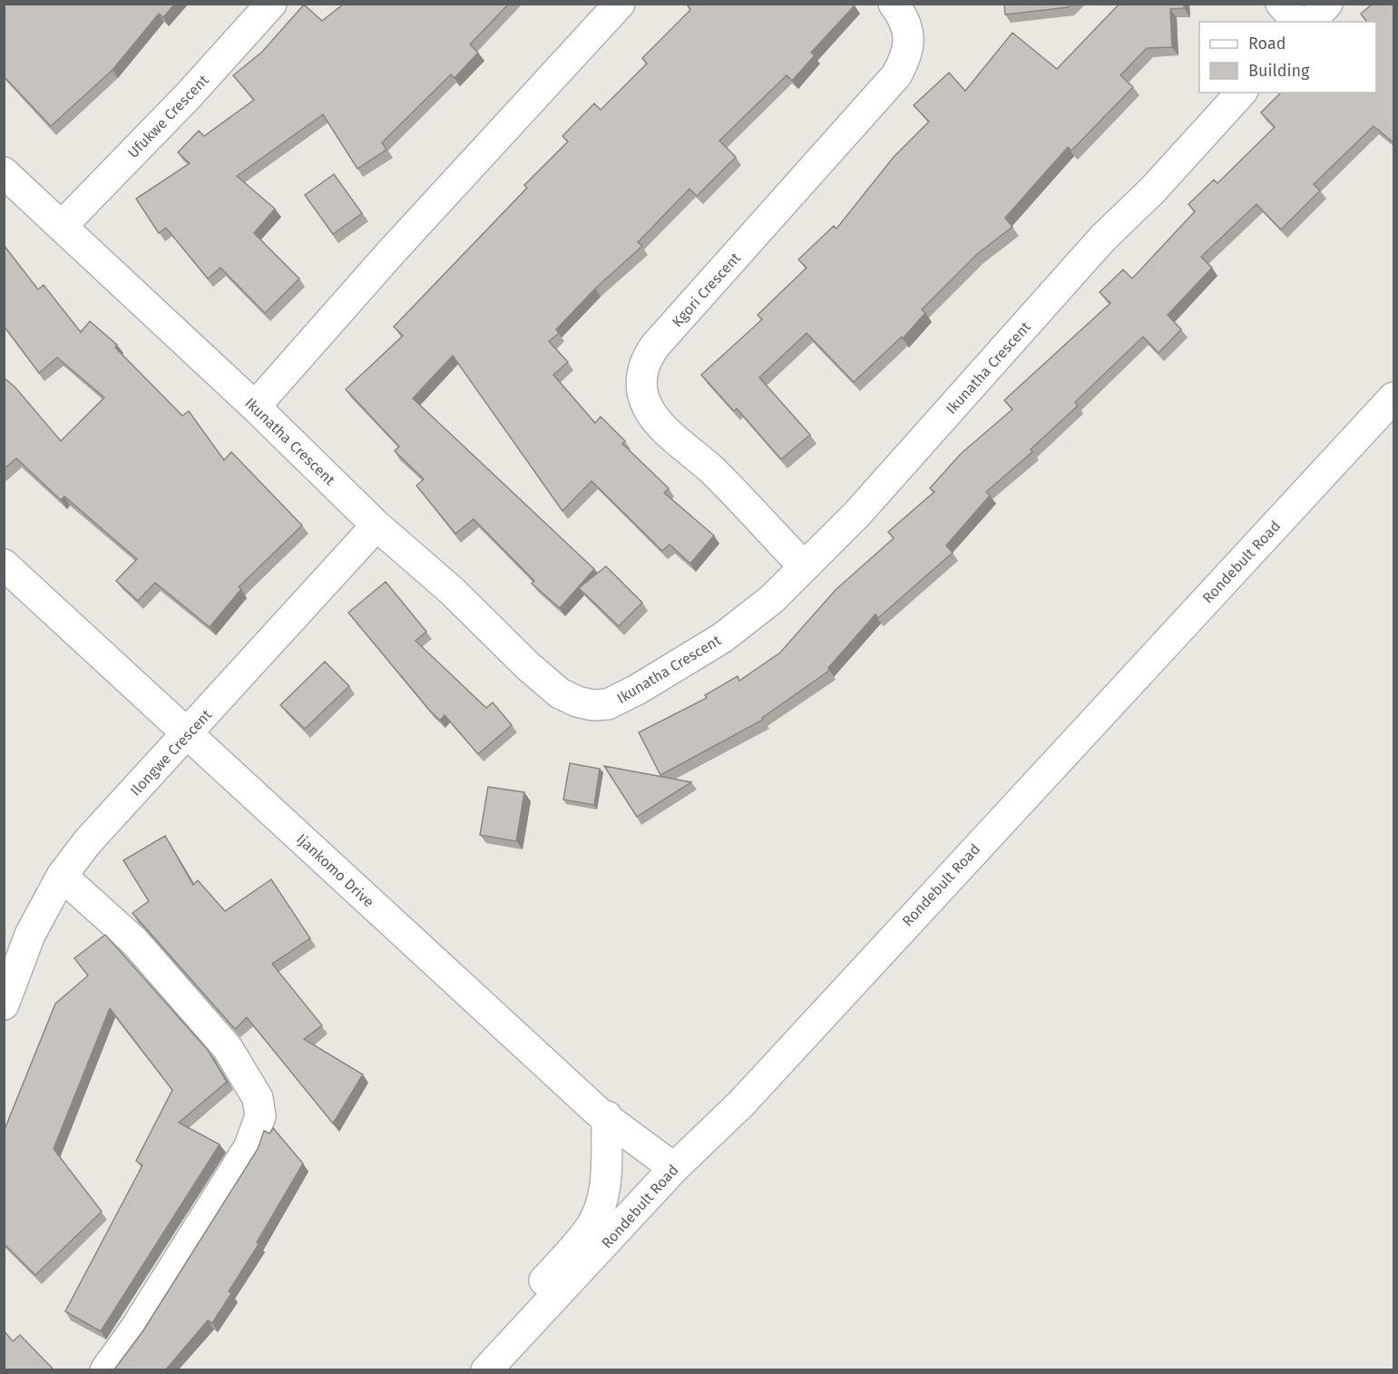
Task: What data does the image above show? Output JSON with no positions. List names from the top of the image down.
{
  "streets": {
    "street": [
      "Ufukwe Crescent",
      "Kgori Crescent",
      "Ikunatha Crescent",
      "Rondebult Road",
      "Ilongwe Crescent",
      "Ijankomo Drive"
    ]
  },
  "crossings": [
    ["Ufukwe Crescent", "Ikunatha Crescent"],
    ["Kgori Crescent", "Ikunatha Crescent"],
    ["Ikunatha Crescent", "Ilongwe Crescent"],
    ["Rondebult Road", "Ijankomo Drive"],
    ["Ilongwe Crescent", "Ijankomo Drive"]
  ],
  "legend": ["Road", "Building"]
}
